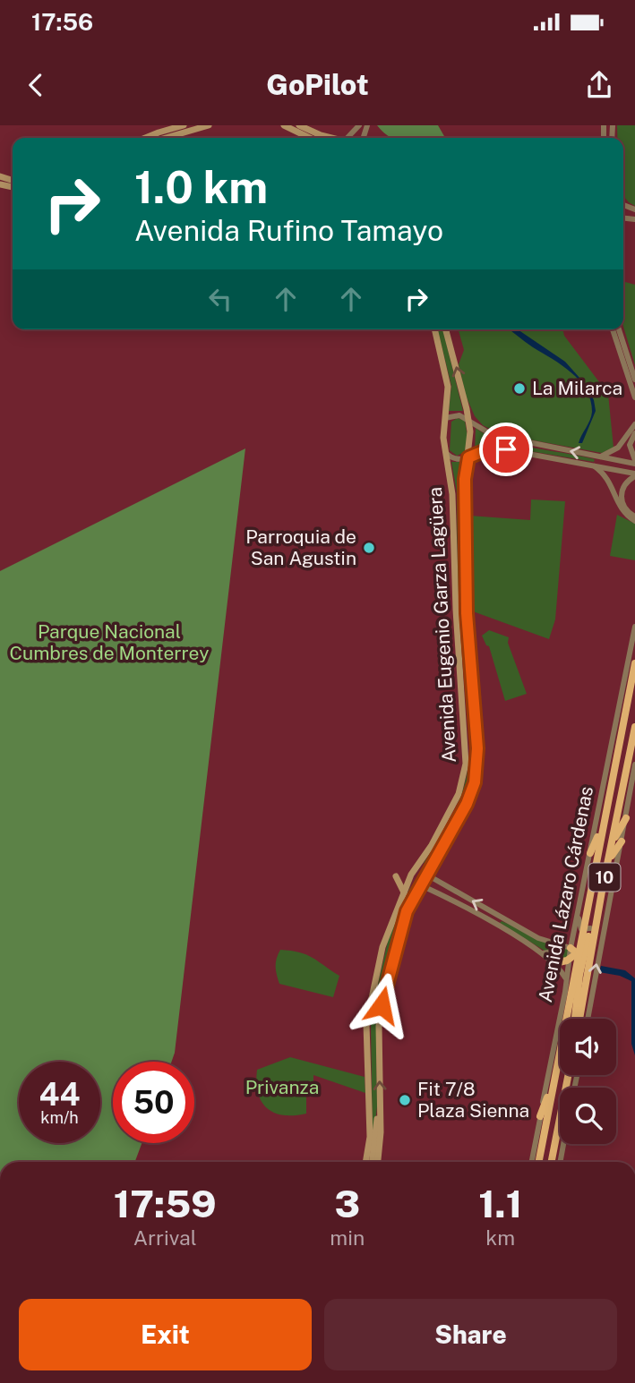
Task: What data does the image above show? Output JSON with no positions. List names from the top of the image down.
{
  "streets": {
    "highway": ["10", "Avenida Lázaro Cárdenas"],
    "main road": ["Avenida Eugenio Garza Lagüera"]
  },
  "parks": ["Parque Nacional Cumbres de Monterrey", "Privanza"],
  "places": ["La Milarca", "Parroquia de San Agustin", "Fit 7/8 Plaza Sienna"],
  "page": {
    "status": "17:56",
    "header": "GoPilot",
    "turn": ["1.0 km", "Avenida Rufino Tamayo"],
    "speed": "44 km/h",
    "limit": "50",
    "eta": [
      "17:59",
      "Arrival",
      "3",
      "min",
      "1.1",
      "km"
    ],
    "buttons": ["Exit", "Share"]
  }
}
